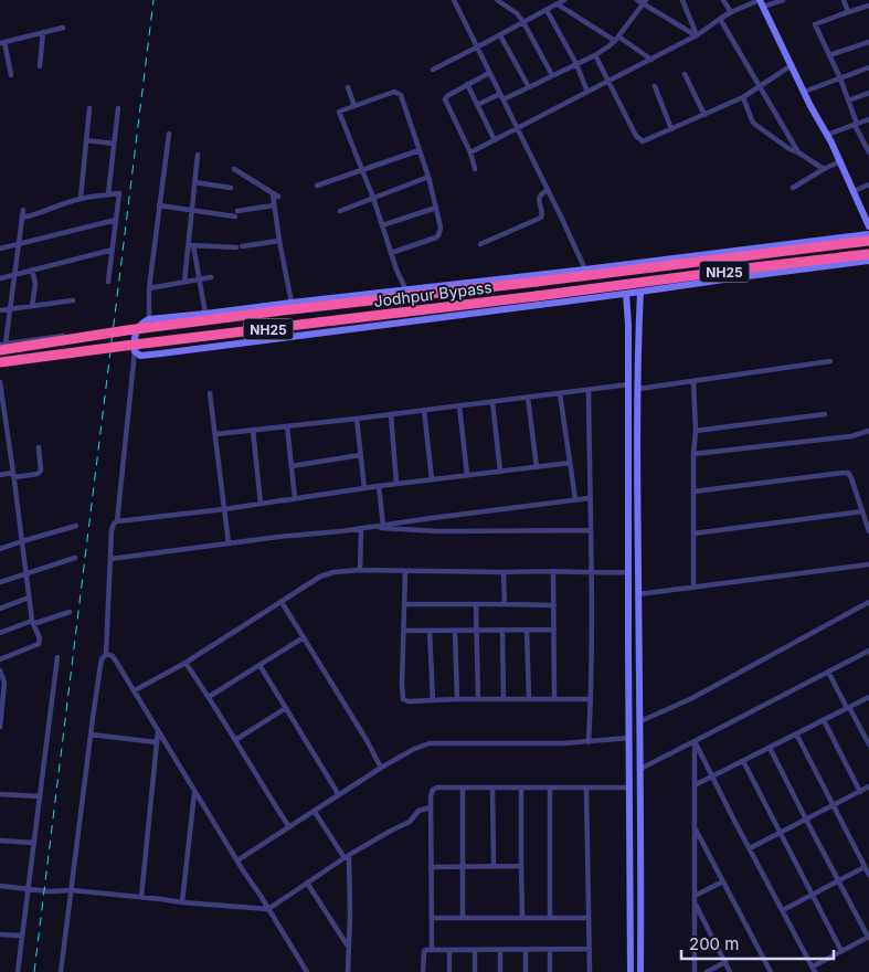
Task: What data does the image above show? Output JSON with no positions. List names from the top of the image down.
{
  "streets": {
    "highway": ["NH25", "Jodhpur Bypass"]
  },
  "scale_bar": "200 m"
}
